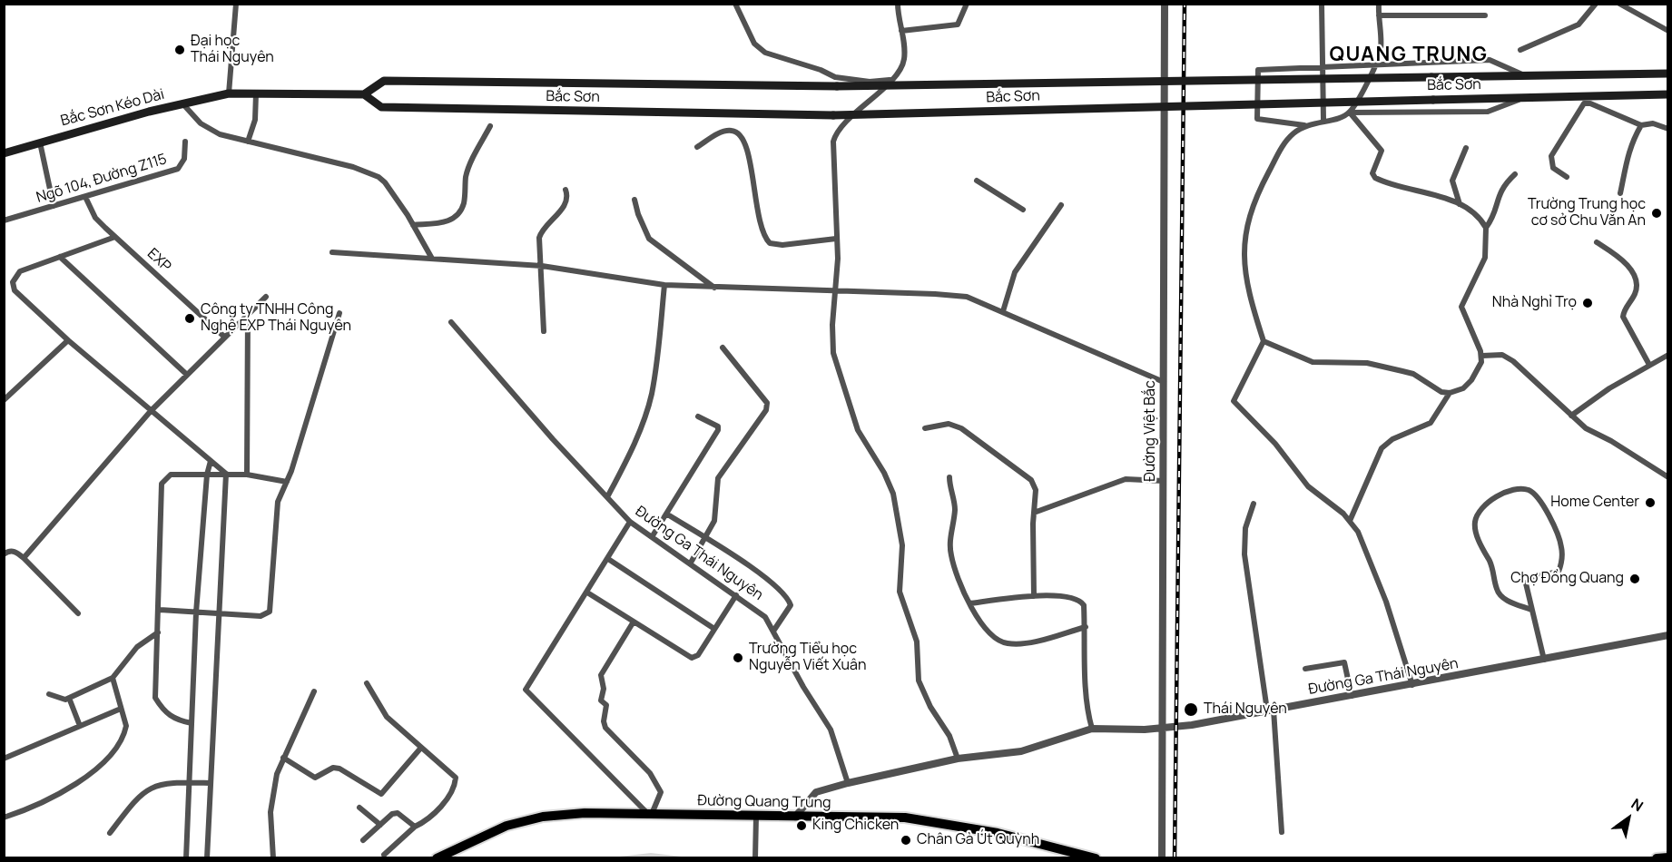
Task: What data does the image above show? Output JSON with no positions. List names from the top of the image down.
{
  "streets": {
    "main road": ["Bắc Sơn", "Bắc Sơn Kéo Dài", "Đường Quang Trung"],
    "street": [
      "Ngõ 104, Đường Z115",
      "EXP",
      "Đường Việt Bắc",
      "Đường Ga Thái Nguyên"
    ]
  },
  "crossings": [
    ["Bắc Sơn", "Bắc Sơn Kéo Dài"],
    ["Ngõ 104, Đường Z115", "EXP"],
    ["Đường Việt Bắc", "Đường Ga Thái Nguyên"],
    ["Đường Ga Thái Nguyên", "Đường Quang Trung"]
  ],
  "districts": ["QUANG TRUNG"],
  "places": [
    "Đại học Thái Nguyên",
    "Trường Trung học cơ sở Chu Văn An",
    "Nhà Nghỉ Trọ",
    "Công ty TNHH Công Nghệ EXP Thái Nguyên",
    "Home Center",
    "Chợ Đồng Quang",
    "Trường Tiểu học Nguyễn Viết Xuân",
    "Thái Nguyên",
    "King Chicken",
    "Chân Gà Út Quỳnh"
  ],
  "north": "top right"
}
